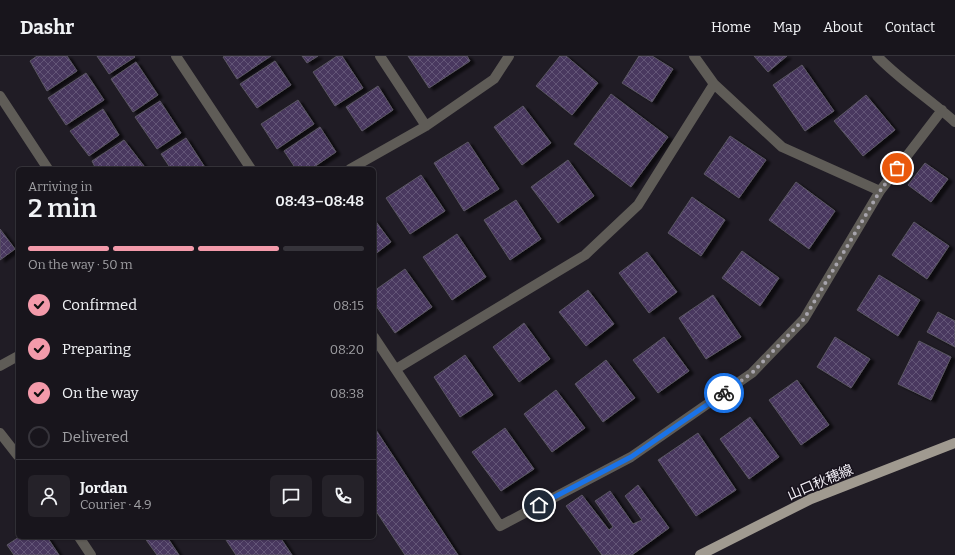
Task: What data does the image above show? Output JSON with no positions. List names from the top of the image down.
{
  "streets": {
    "main road": ["山口秋穂線"]
  },
  "page": {
    "header": "Dashr",
    "nav": [
      "Home",
      "Map",
      "About",
      "Contact"
    ],
    "heading": ["2 min", "Arriving in", "08:43–08:48"],
    "panel": ["Jordan", "Courier · 4.9"],
    "bar": "On the way · 50 m",
    "list": [
      ["Confirmed", "08:15"],
      ["Preparing", "08:20"],
      ["On the way", "08:38"],
      "Delivered"
    ]
  }
}
